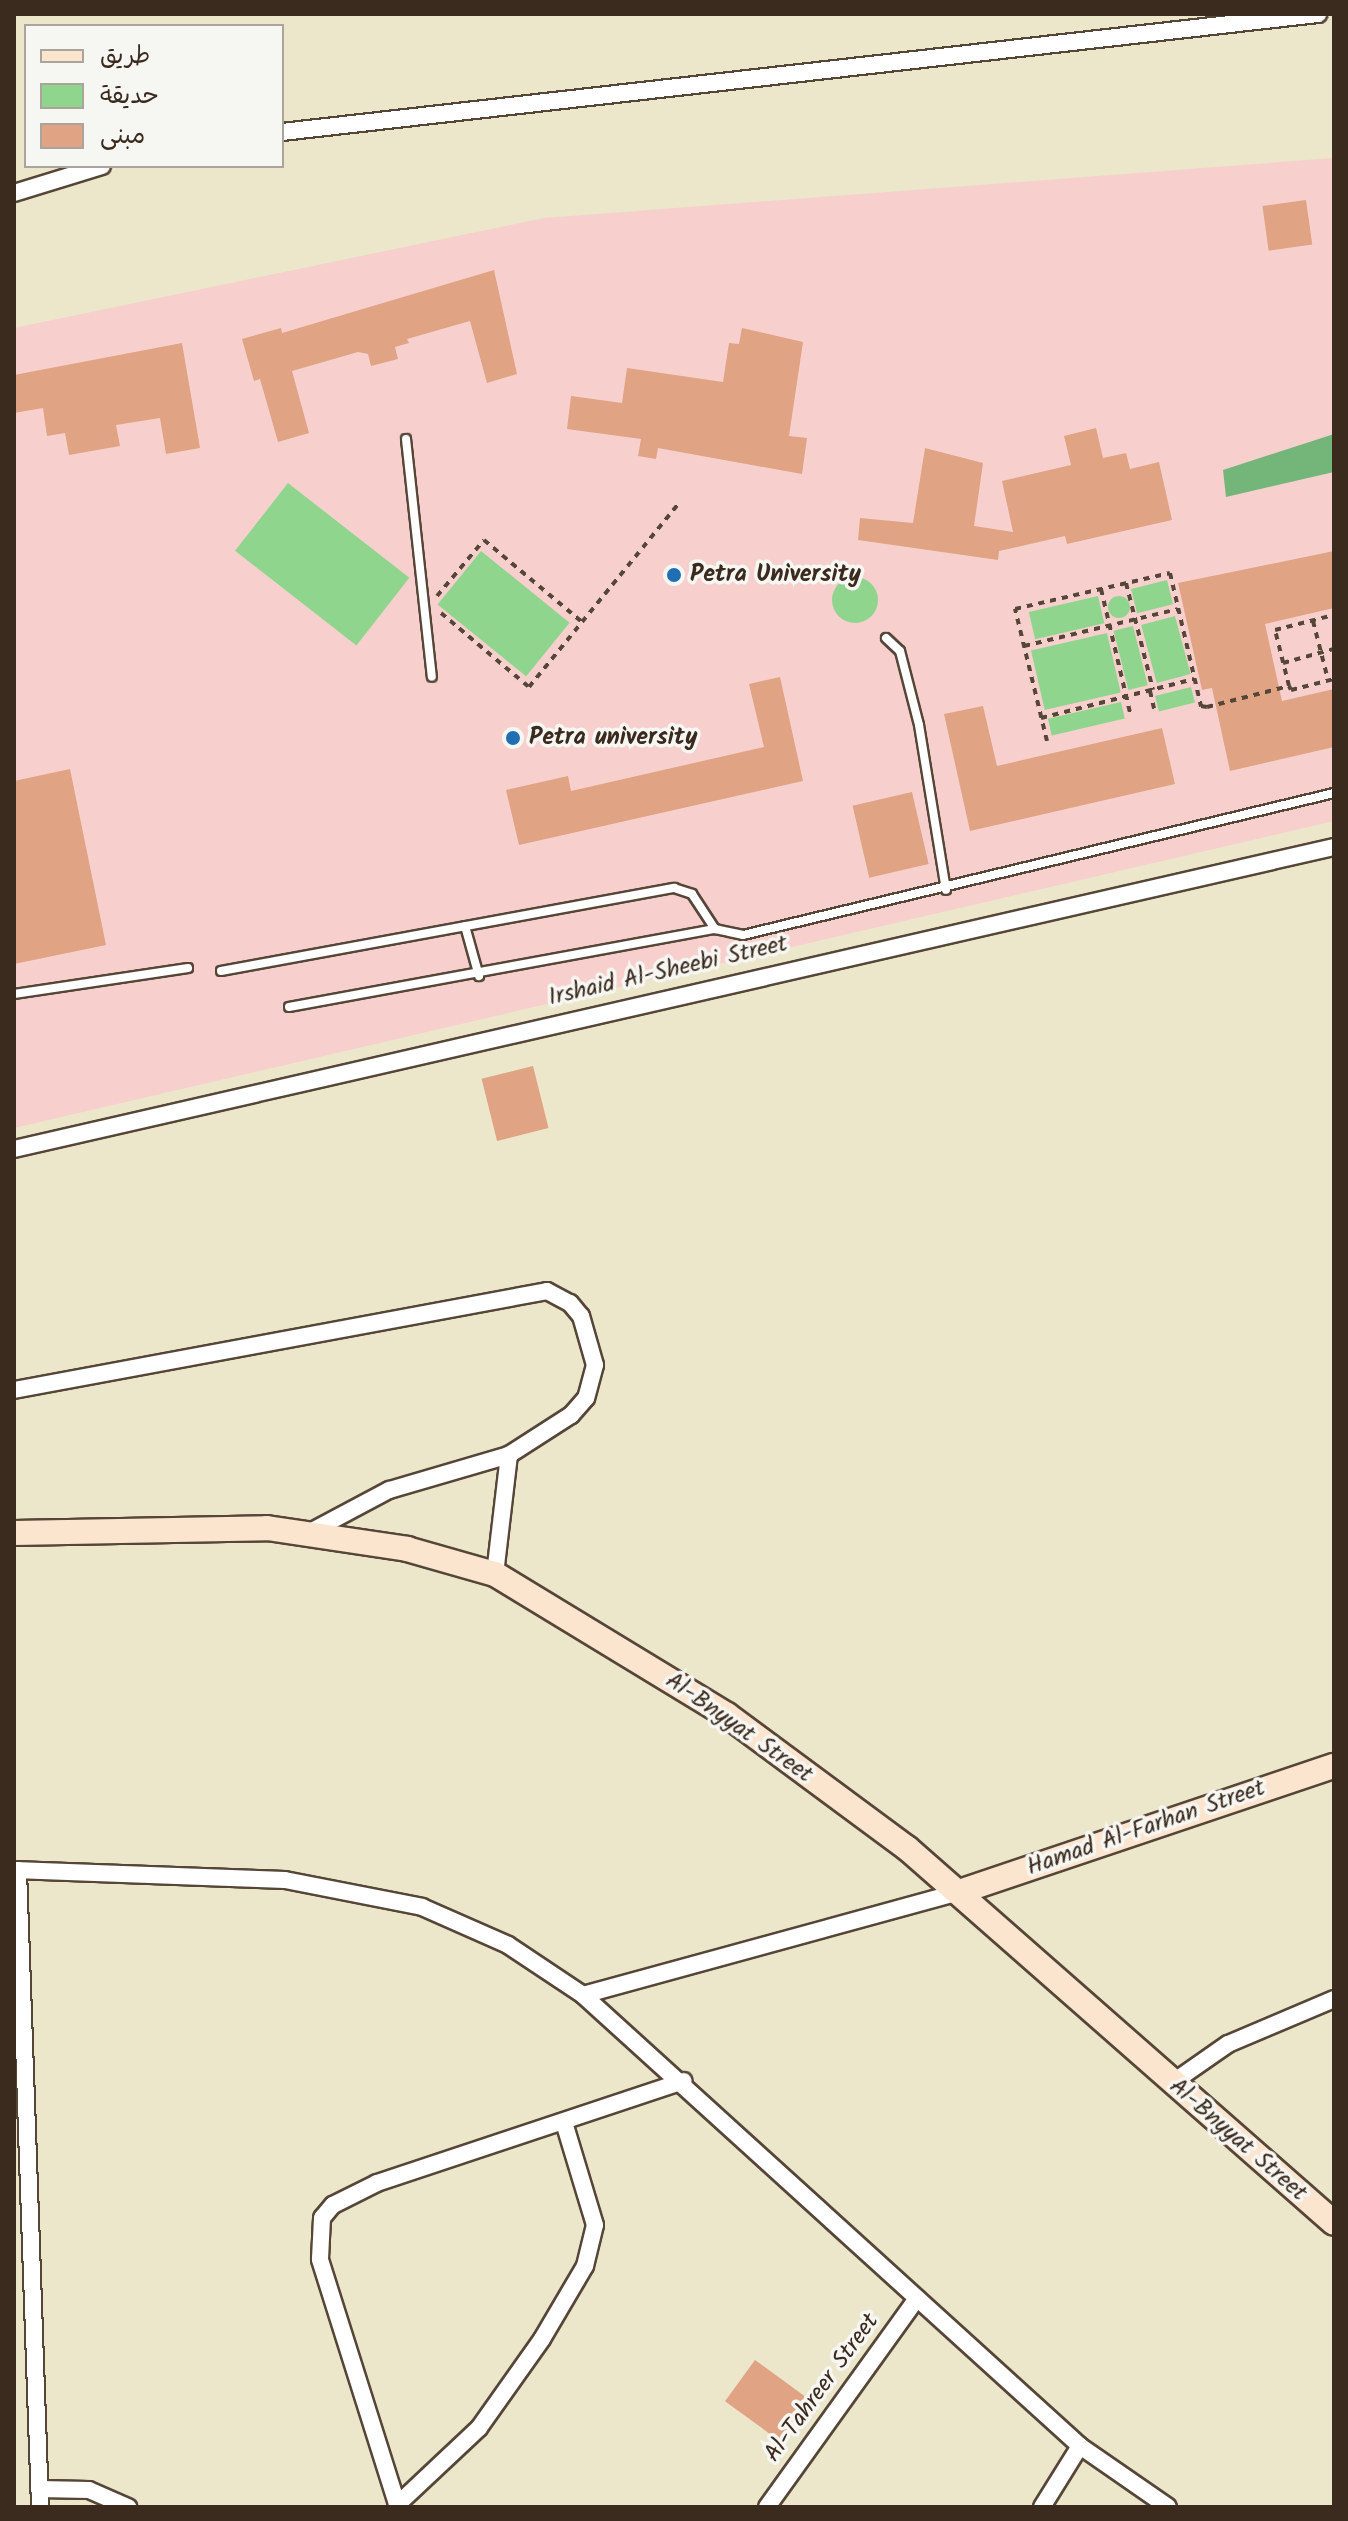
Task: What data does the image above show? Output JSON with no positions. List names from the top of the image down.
{
  "streets": {
    "main road": ["Al-Bnyyat Street", "Hamad Al-Farhan Street"],
    "street": ["Irshaid Al-Sheebi Street", "Al-Tahreer Street"]
  },
  "crossings": [
    ["Al-Bnyyat Street", "Hamad Al-Farhan Street"]
  ],
  "places": ["Petra University", "Petra university"],
  "legend": ["طريق", "حديقة", "مبنى"]
}
